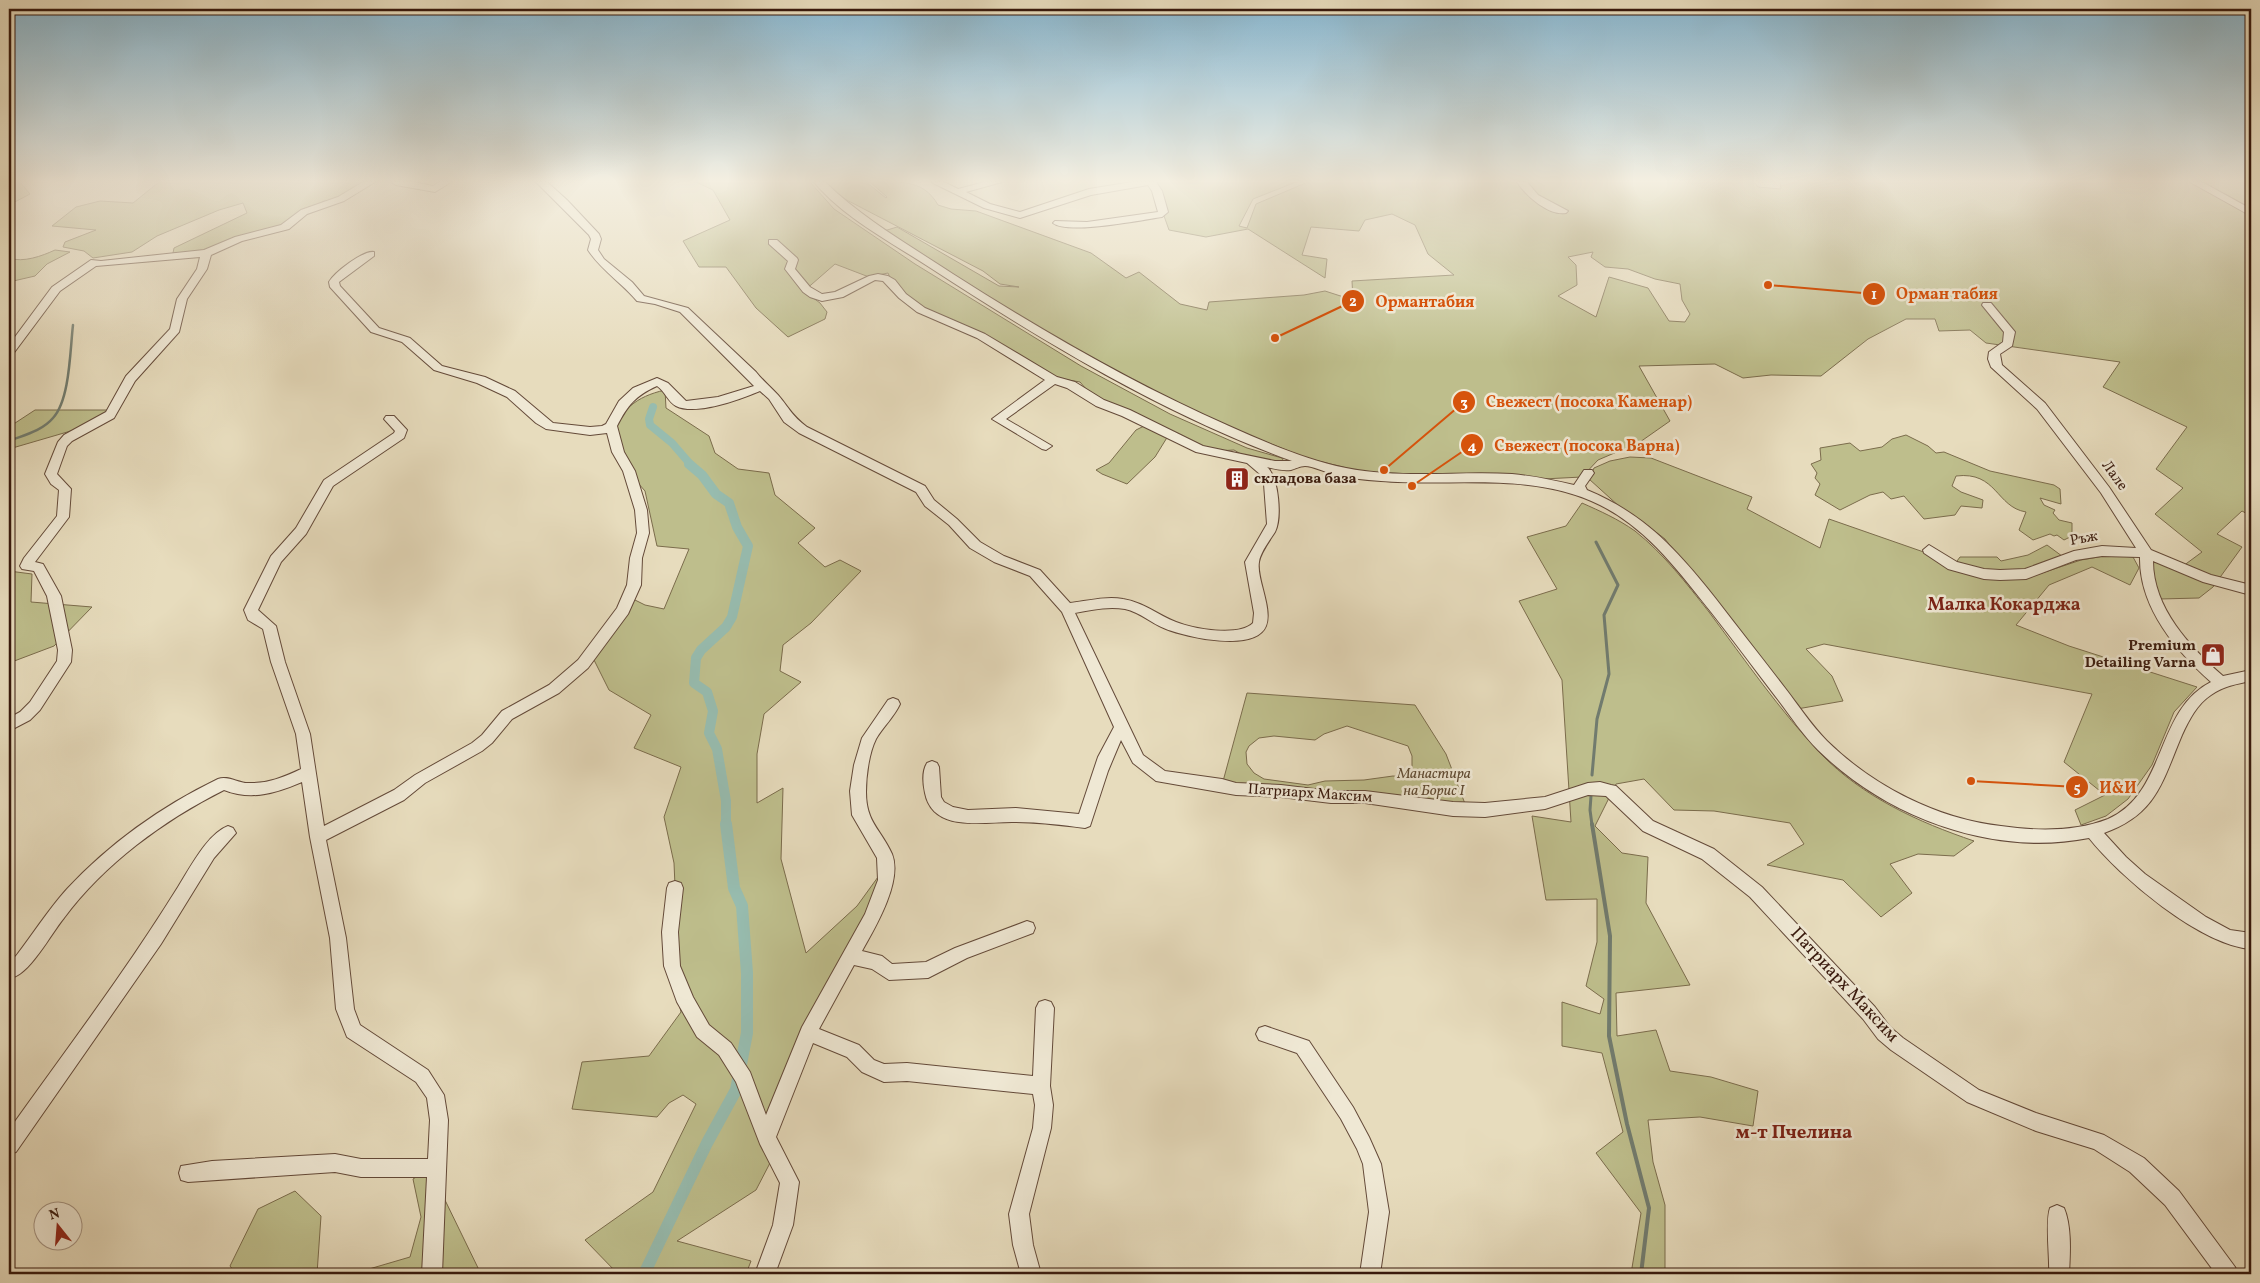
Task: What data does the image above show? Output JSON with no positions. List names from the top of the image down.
{
  "streets": {
    "street": ["Лале", "Ръж", "Патриарх Максим"]
  },
  "crossings": [
    ["Лале", "Ръж"]
  ],
  "districts": ["Малка Кокарджа", "м-т Пчелина"],
  "parks": ["Манастира на Борис І"],
  "places": {
    "other": [
      "Орман табия",
      "Ормантабия",
      "Свежест (посока Каменар)",
      "Свежест (посока Варна)",
      "И&И"
    ],
    "building": ["складова база"],
    "shop": ["Premium Detailing Varna"]
  },
  "north": "top"
}
